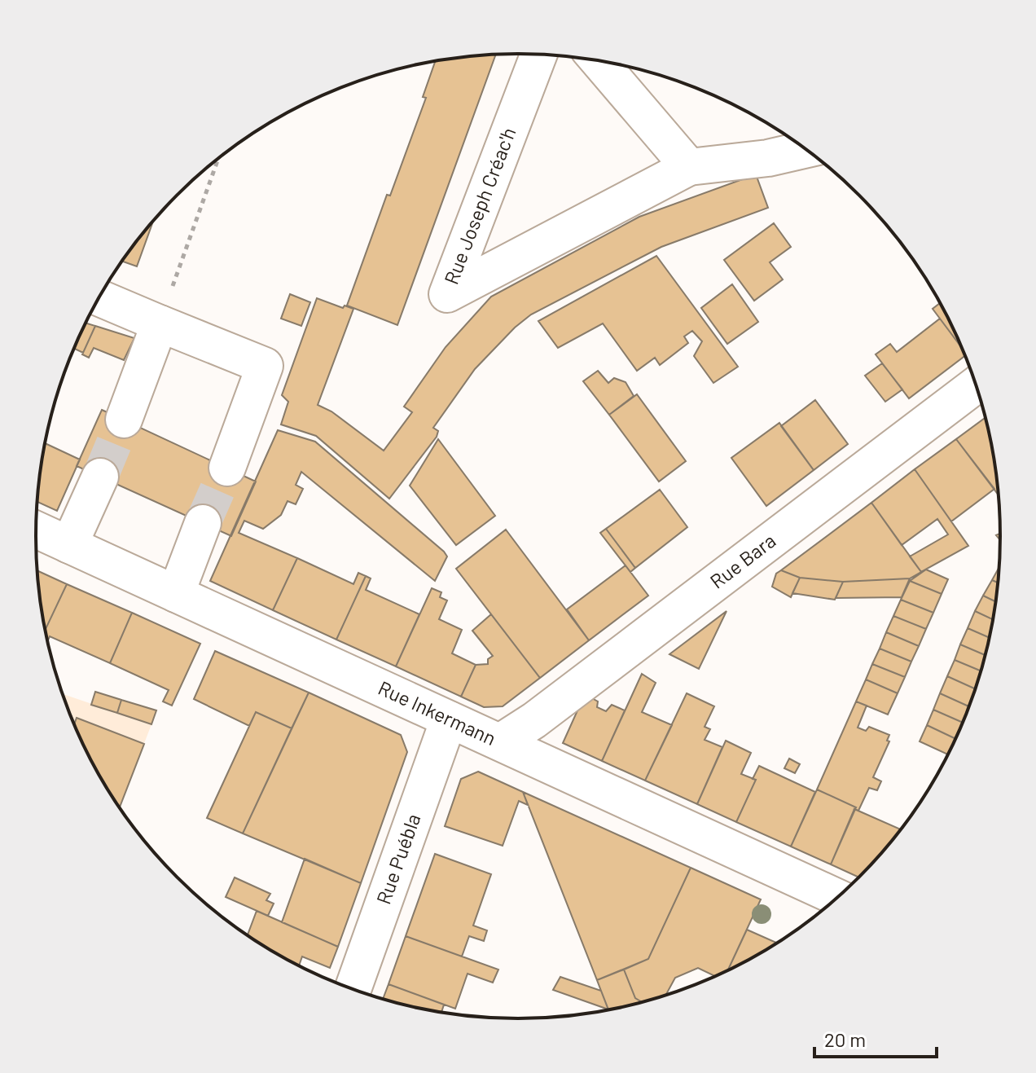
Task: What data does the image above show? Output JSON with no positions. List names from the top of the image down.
{
  "streets": {
    "street": [
      "Rue Joseph Créac'h",
      "Rue Bara",
      "Rue Inkermann",
      "Rue Puébla"
    ]
  },
  "crossings": [
    ["Rue Bara", "Rue Inkermann"],
    ["Rue Inkermann", "Rue Puébla"]
  ],
  "scale_bar": "20 m"
}
